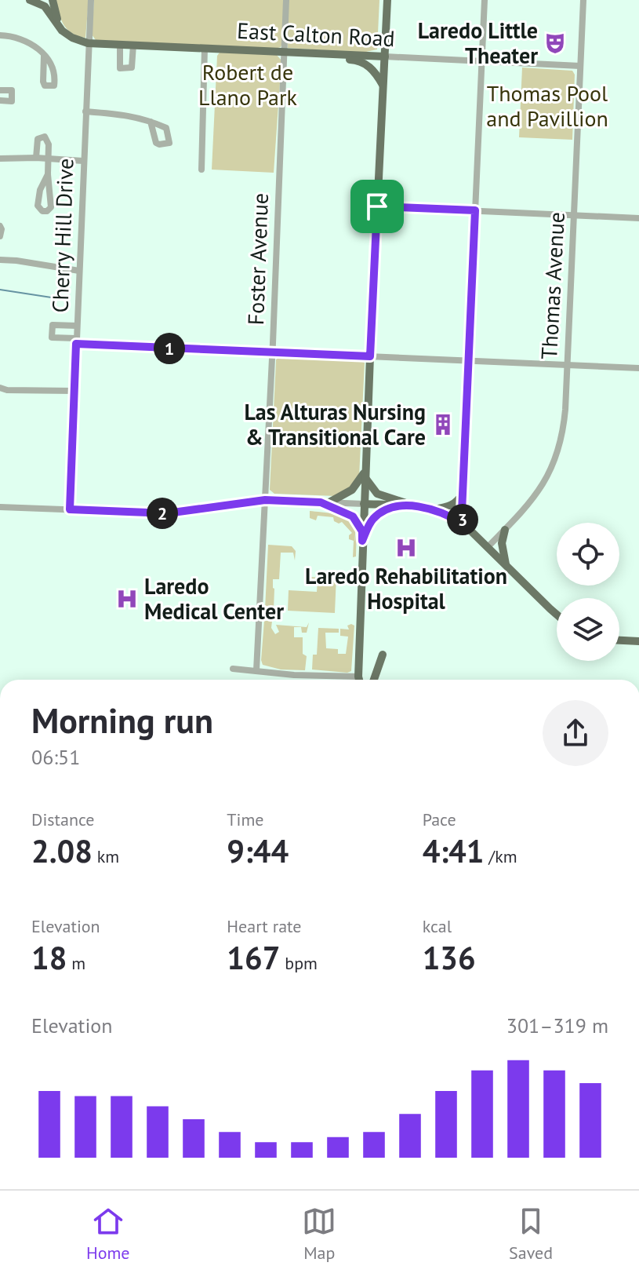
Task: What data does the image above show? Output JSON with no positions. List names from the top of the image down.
{
  "streets": {
    "main road": ["East Calton Road"],
    "street": ["Cherry Hill Drive", "Foster Avenue", "Thomas Avenue"]
  },
  "crossings": [
    ["East Calton Road", "Cherry Hill Drive"],
    ["East Calton Road", "Foster Avenue"],
    ["East Calton Road", "Thomas Avenue"]
  ],
  "parks": ["Robert de Llano Park", "Thomas Pool and Pavillion"],
  "places": {
    "theatre": ["Laredo Little Theater"],
    "building": ["Las Alturas Nursing & Transitional Care"],
    "hospital": ["Laredo Rehabilitation Hospital", "Laredo Medical Center"]
  },
  "page": {
    "pins": ["1", "2", "3"],
    "heading": ["Morning run", "06:51"],
    "stats": [
      ["Distance", "2.08 km"],
      ["Time", "9:44"],
      ["Pace", "4:41 /km"],
      ["Elevation", "18 m"],
      ["Heart rate", "167 bpm"],
      ["kcal", "136"]
    ],
    "chart": ["Elevation", "301–319 m"],
    "tabs": ["Home", "Map", "Saved"]
  }
}
